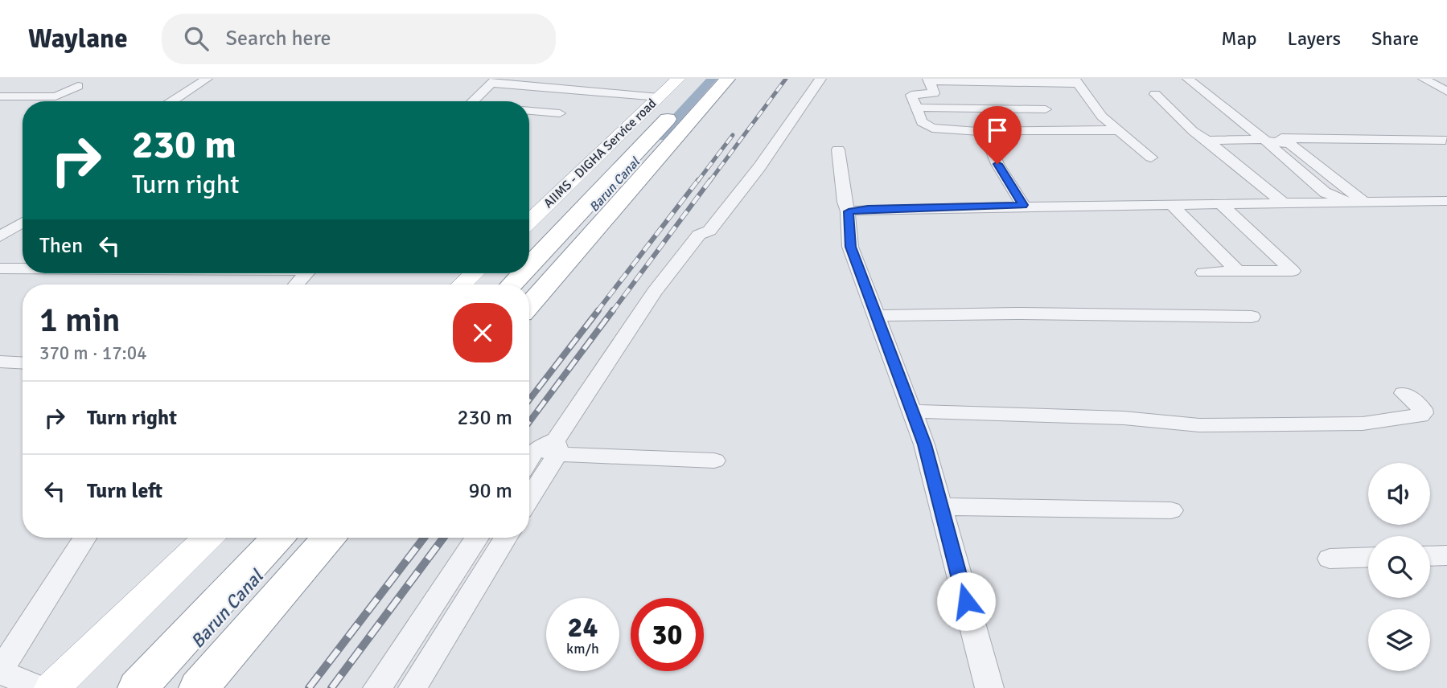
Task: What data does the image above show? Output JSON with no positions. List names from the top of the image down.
{
  "streets": {
    "main road": ["AIIMS - DIGHA Service road"]
  },
  "water": ["Barun Canal"],
  "page": {
    "header": "Waylane",
    "search": "Search here",
    "nav": ["Map", "Layers", "Share"],
    "turn": ["230 m", "Turn right"],
    "then": "Then",
    "heading": ["1 min", "370 m · 17:04"],
    "list": [
      {
        "name": "Turn right",
        "value": "230 m"
      },
      {
        "name": "Turn left",
        "value": "90 m"
      }
    ],
    "speed": "24 km/h",
    "limit": "30"
  }
}
